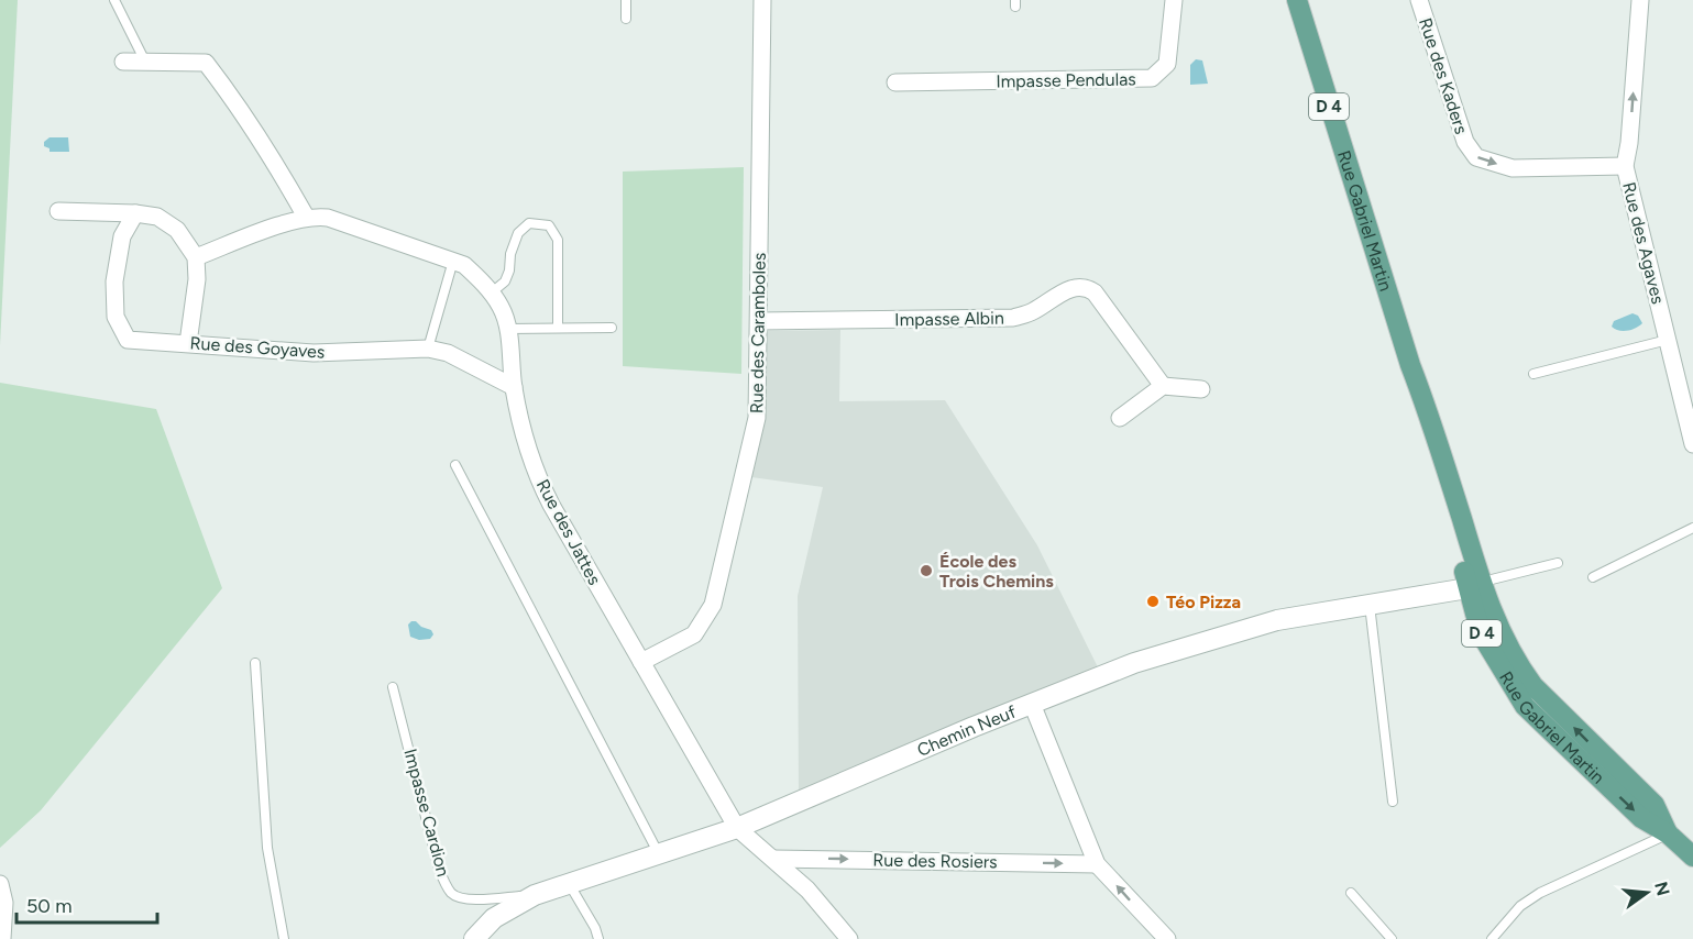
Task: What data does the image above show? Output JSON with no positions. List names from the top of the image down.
{
  "streets": {
    "main road": ["D 4", "Rue Gabriel Martin"],
    "street": [
      "Rue des Kaders",
      "Impasse Pendulas",
      "Rue des Agaves",
      "Impasse Albin",
      "Rue des Caramboles",
      "Rue des Goyaves",
      "Rue des Jattes",
      "Chemin Neuf",
      "Rue des Rosiers"
    ],
    "lane": ["Impasse Cardion"]
  },
  "crossings": [
    ["Rue des Kaders", "Rue des Agaves"],
    ["Rue Gabriel Martin", "Chemin Neuf"],
    ["Impasse Albin", "Rue des Caramboles"],
    ["Rue des Caramboles", "Rue des Jattes"],
    ["Rue des Goyaves", "Rue des Jattes"],
    ["Rue des Jattes", "Chemin Neuf"],
    ["Chemin Neuf", "Impasse Cardion"]
  ],
  "one_way": ["Rue des Kaders", "Rue des Agaves", "Rue des Rosiers"],
  "places": ["École des Trois Chemins", "Téo Pizza"],
  "scale_bar": "50 m",
  "north": "right"
}
